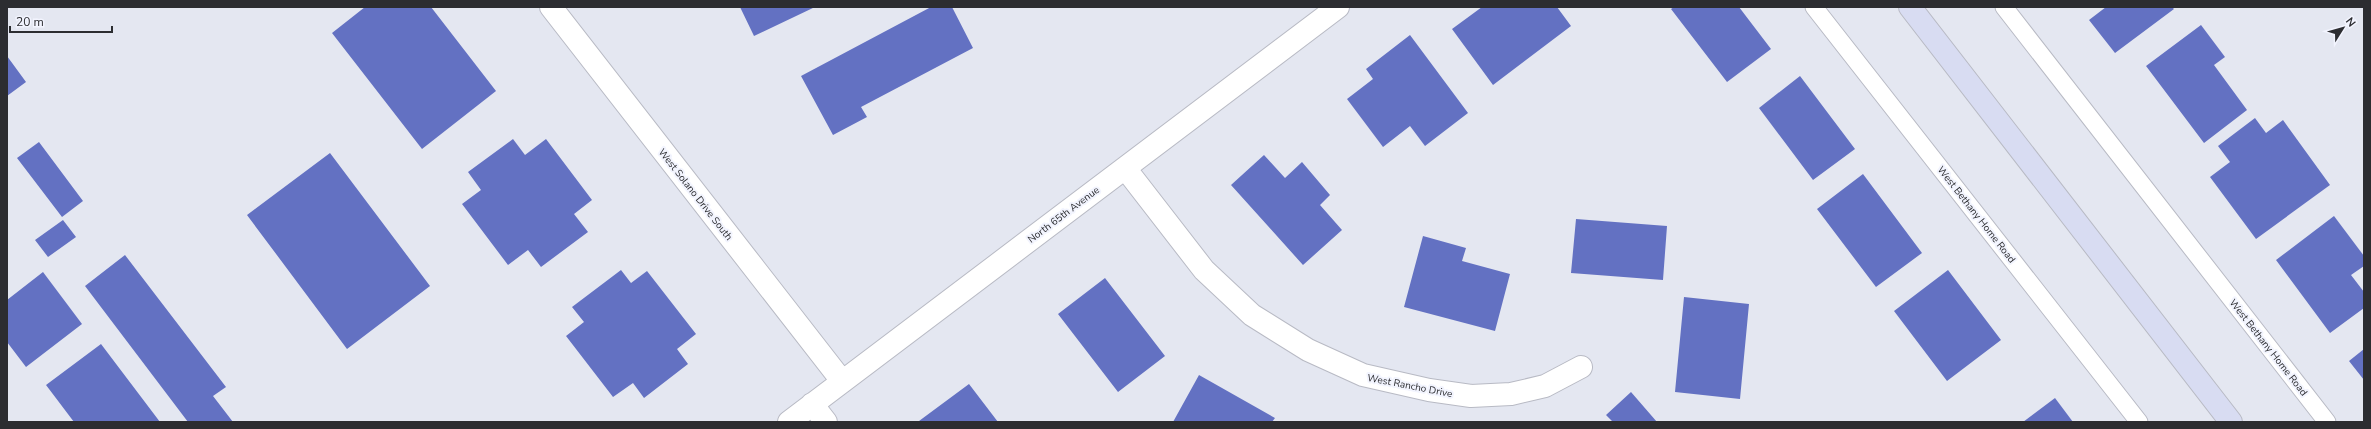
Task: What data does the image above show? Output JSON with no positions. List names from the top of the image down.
{
  "streets": {
    "street": ["West Solano Drive South", "North 65th Avenue", "West Rancho Drive"],
    "lane": ["West Bethany Home Road"]
  },
  "crossings": [
    ["West Solano Drive South", "North 65th Avenue"],
    ["North 65th Avenue", "West Rancho Drive"]
  ],
  "scale_bar": "20 m",
  "north": "top right"
}
